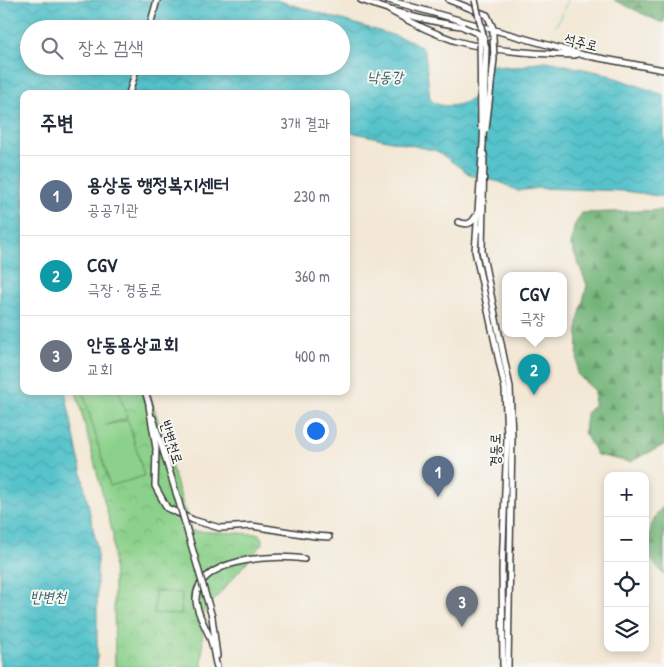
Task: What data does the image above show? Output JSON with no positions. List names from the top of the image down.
{
  "streets": {
    "street": ["석주로", "반변천로", "경동로"]
  },
  "water": ["낙동강", "반변천"],
  "page": {
    "search": "장소 검색",
    "heading": ["주변", "3개 결과"],
    "list": [
      {
        "mark": "1",
        "name": "용상동 행정복지센터",
        "note": "공공기관",
        "value": "230 m"
      },
      {
        "mark": "2",
        "name": "CGV",
        "note": "극장 · 경동로",
        "value": "360 m"
      },
      {
        "mark": "3",
        "name": "안동용상교회",
        "note": "교회",
        "value": "400 m"
      }
    ],
    "popup": ["CGV", "극장"],
    "pins": ["2", "1", "3"],
    "map_buttons": ["+", "−"]
  }
}
